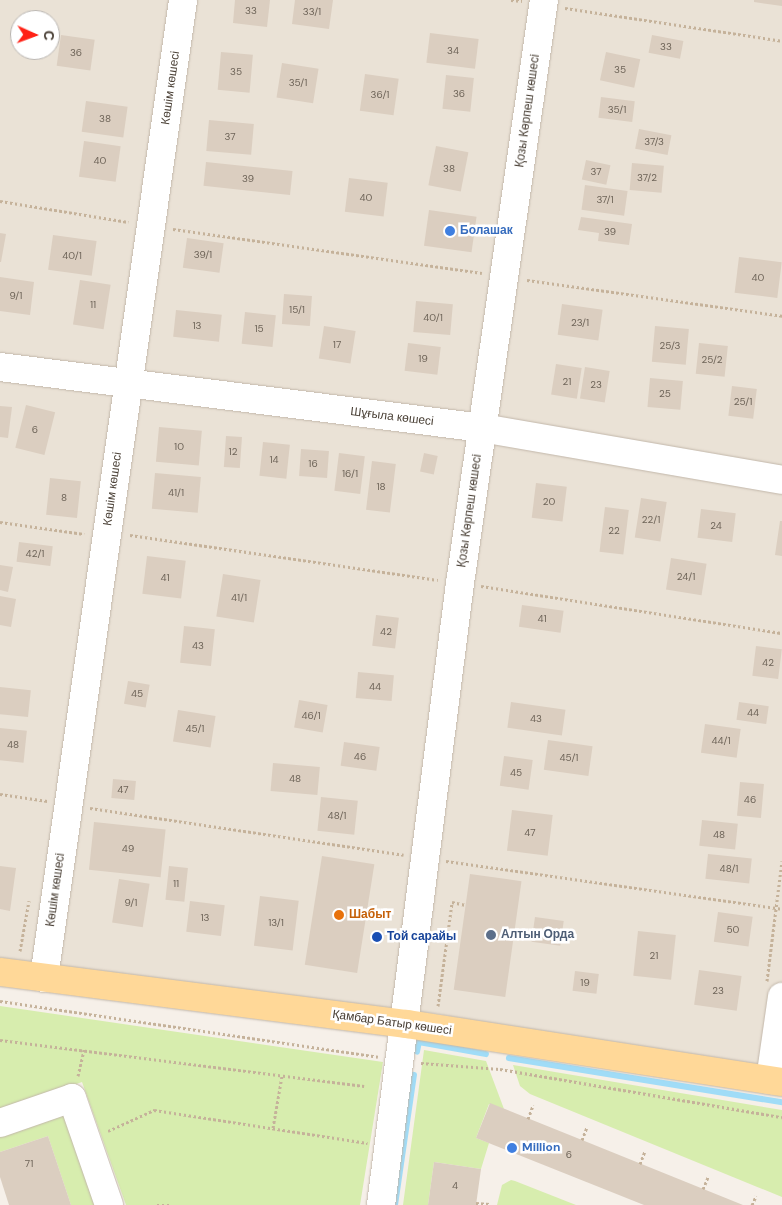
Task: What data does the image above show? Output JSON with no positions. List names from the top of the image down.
{
  "streets": {
    "main road": ["Қамбар Батыр көшесі"],
    "street": ["Көшім көшесі", "Қозы Көрпеш көшесі", "Шұғыла көшесі"]
  },
  "crossings": [
    ["Көшім көшесі", "Шұғыла көшесі"],
    ["Көшім көшесі", "Қамбар Батыр көшесі"],
    ["Қозы Көрпеш көшесі", "Шұғыла көшесі"],
    ["Қозы Көрпеш көшесі", "Қамбар Батыр көшесі"]
  ],
  "places": [
    "Болашак",
    "Шабыт",
    "Алтын Орда",
    "Той сарайы",
    "Million"
  ],
  "house_numbers": [
    "33",
    "33/1",
    "33",
    "34",
    "36",
    "35",
    "35",
    "35/1",
    "36",
    "36/1",
    "35/1",
    "38",
    "37",
    "37/3",
    "40",
    "38",
    "37",
    "37/2",
    "39",
    "40",
    "37/1",
    "39",
    "39/1",
    "40/1",
    "40",
    "9/1",
    "11",
    "15/1",
    "40/1",
    "23/1",
    "13",
    "15",
    "17",
    "25/3",
    "19",
    "25/2",
    "21",
    "23",
    "25",
    "25/1",
    "6",
    "10",
    "12",
    "14",
    "16",
    "16/1",
    "18",
    "41/1",
    "8",
    "20",
    "22/1",
    "24",
    "22",
    "42/1",
    "24/1",
    "41",
    "41/1",
    "41",
    "42",
    "43",
    "42",
    "44",
    "45",
    "44",
    "46/1",
    "43",
    "45/1",
    "44/1",
    "48",
    "46",
    "45/1",
    "45",
    "48",
    "47",
    "46",
    "48/1",
    "47",
    "48",
    "49",
    "48/1",
    "11",
    "9/1",
    "13",
    "13/1",
    "50",
    "21",
    "19",
    "23",
    "6",
    "71",
    "4"
  ],
  "north": "right"
}
